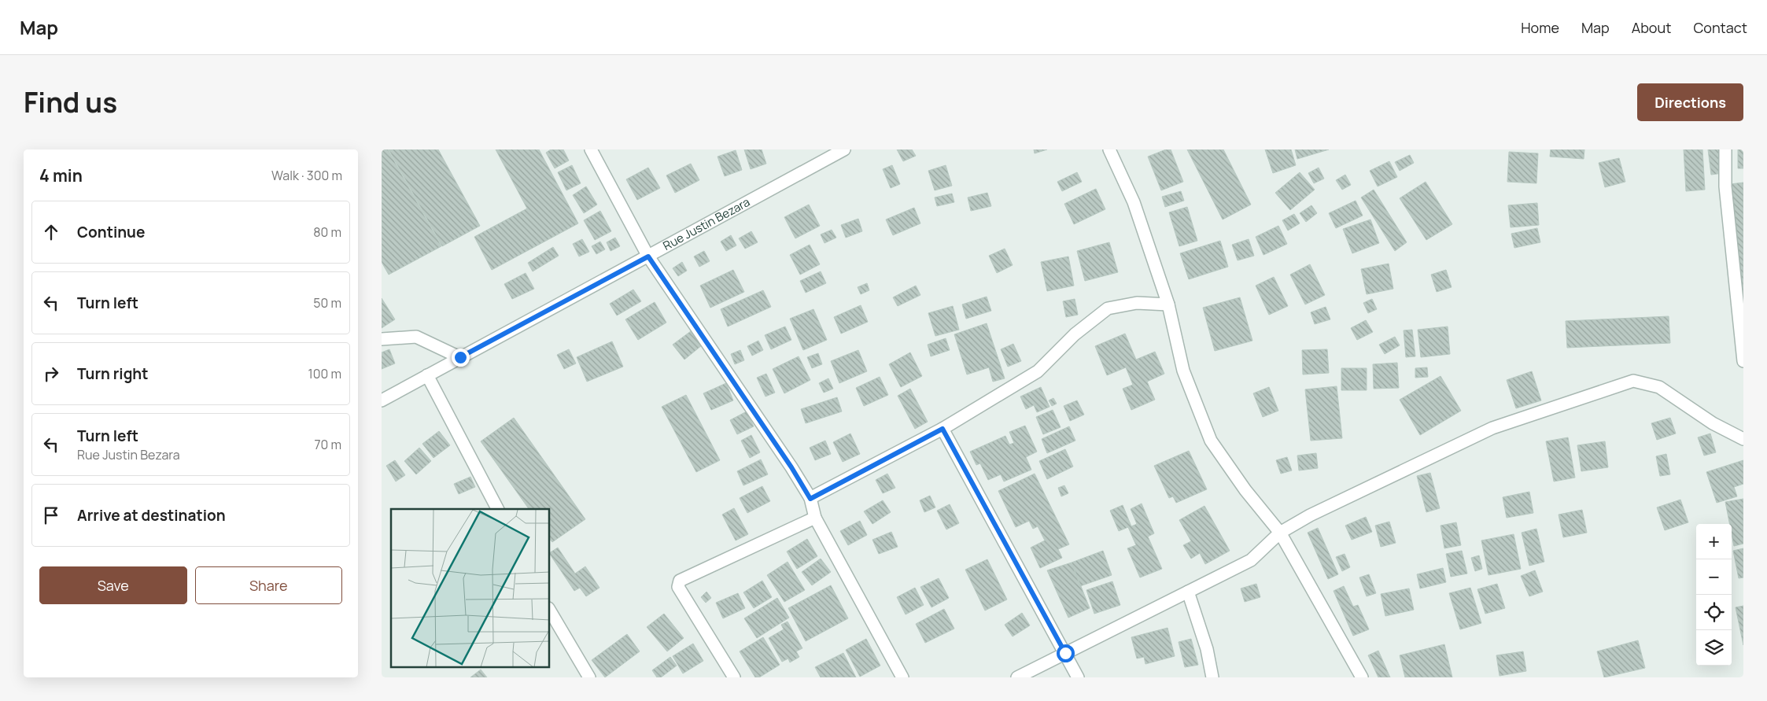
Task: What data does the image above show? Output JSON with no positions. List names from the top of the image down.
{
  "streets": {
    "street": ["Rue Justin Bezara"]
  },
  "page": {
    "header": "Map",
    "nav": [
      "Home",
      "Map",
      "About",
      "Contact"
    ],
    "title": "Find us",
    "buttons": [
      "Directions",
      ["Save", "Share"]
    ],
    "heading": ["4 min", "Walk · 300 m"],
    "list": [
      ["Continue", "80 m"],
      ["Turn left", "50 m"],
      ["Turn right", "100 m"],
      ["Turn left", "Rue Justin Bezara", "70 m"],
      "Arrive at destination"
    ],
    "map_buttons": ["+", "−"]
  }
}
